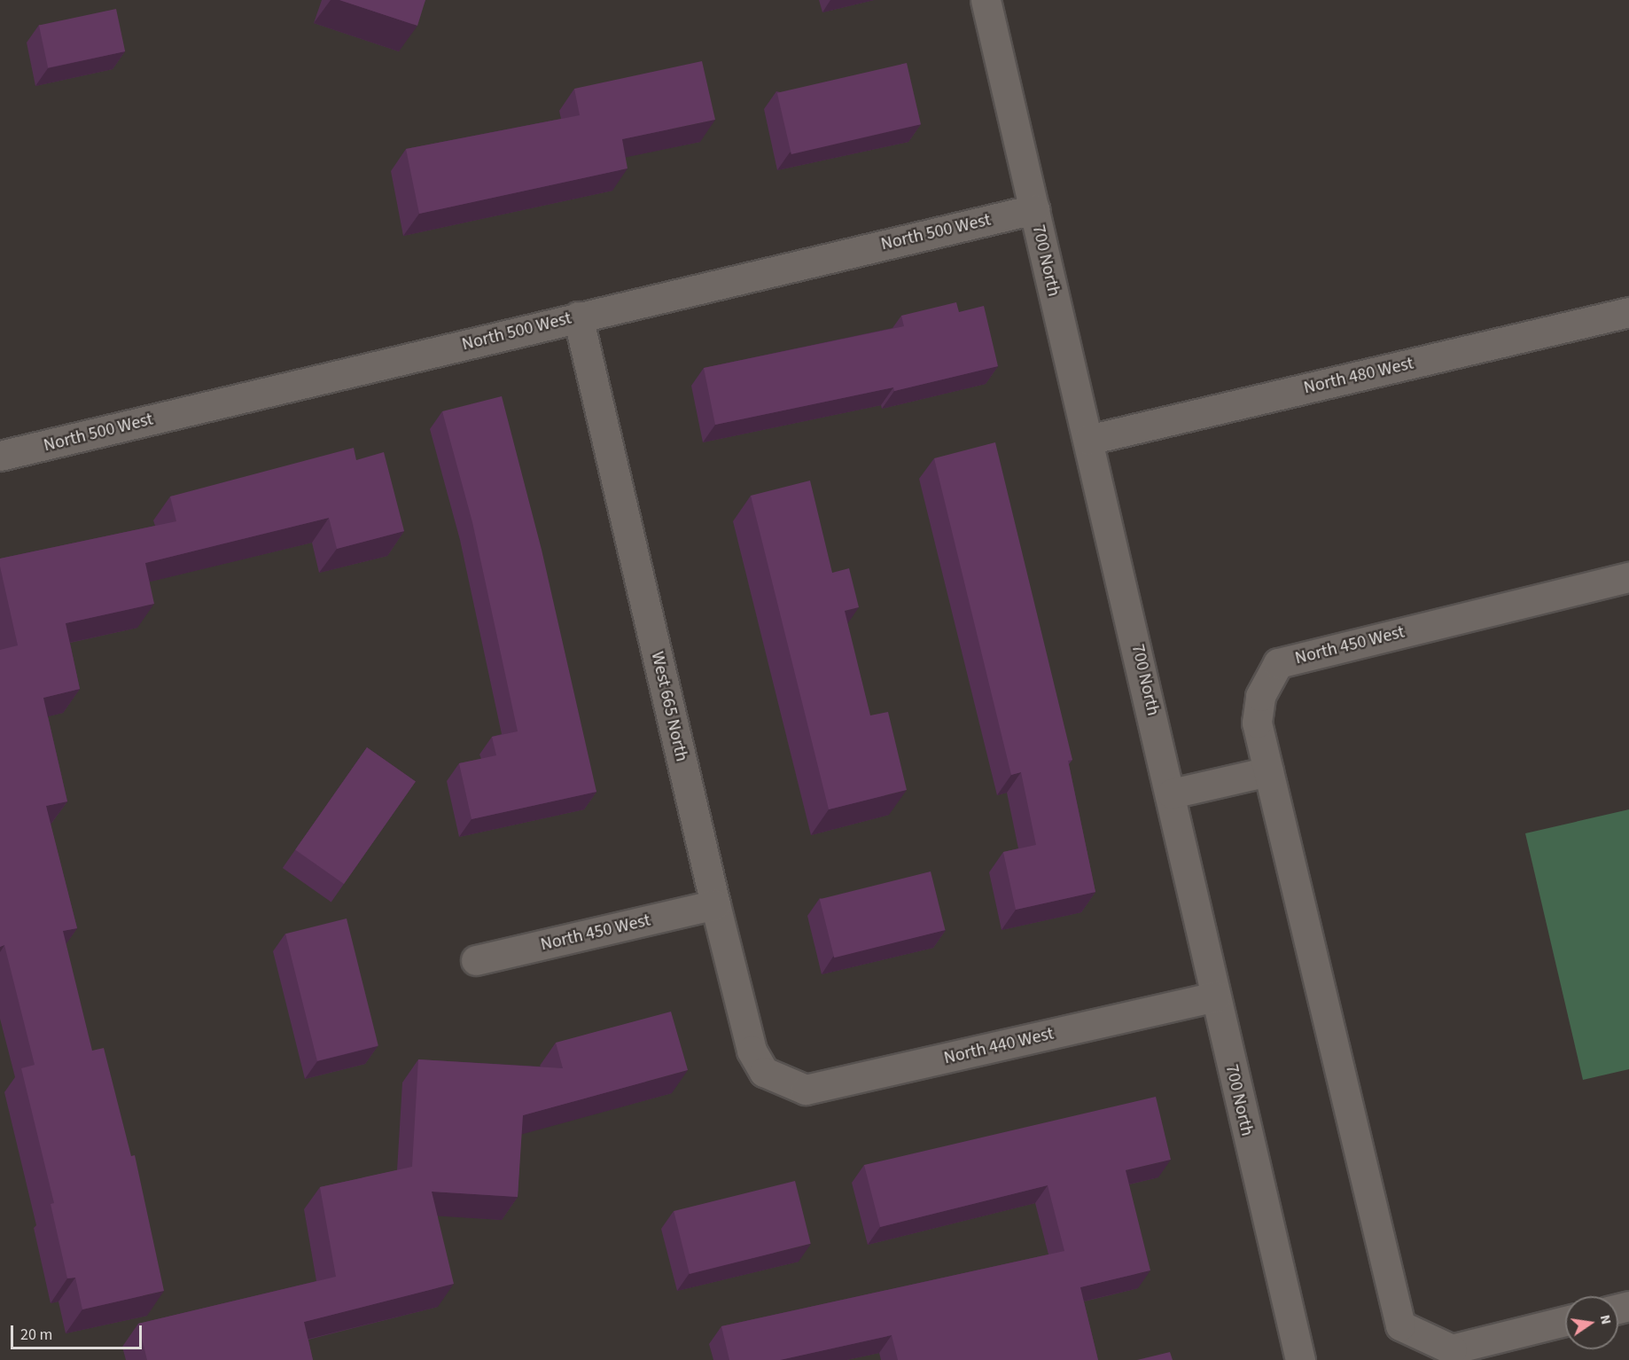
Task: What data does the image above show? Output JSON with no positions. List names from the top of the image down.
{
  "streets": {
    "street": [
      "North 500 West",
      "700 North",
      "North 480 West",
      "North 450 West",
      "West 665 North",
      "North 440 West"
    ]
  },
  "crossings": [
    ["North 500 West", "700 North"],
    ["North 500 West", "West 665 North"],
    ["700 North", "North 480 West"],
    ["700 North", "North 440 West"],
    ["North 450 West", "West 665 North"],
    ["West 665 North", "North 440 West"]
  ],
  "scale_bar": "20 m",
  "north": "right"
}
